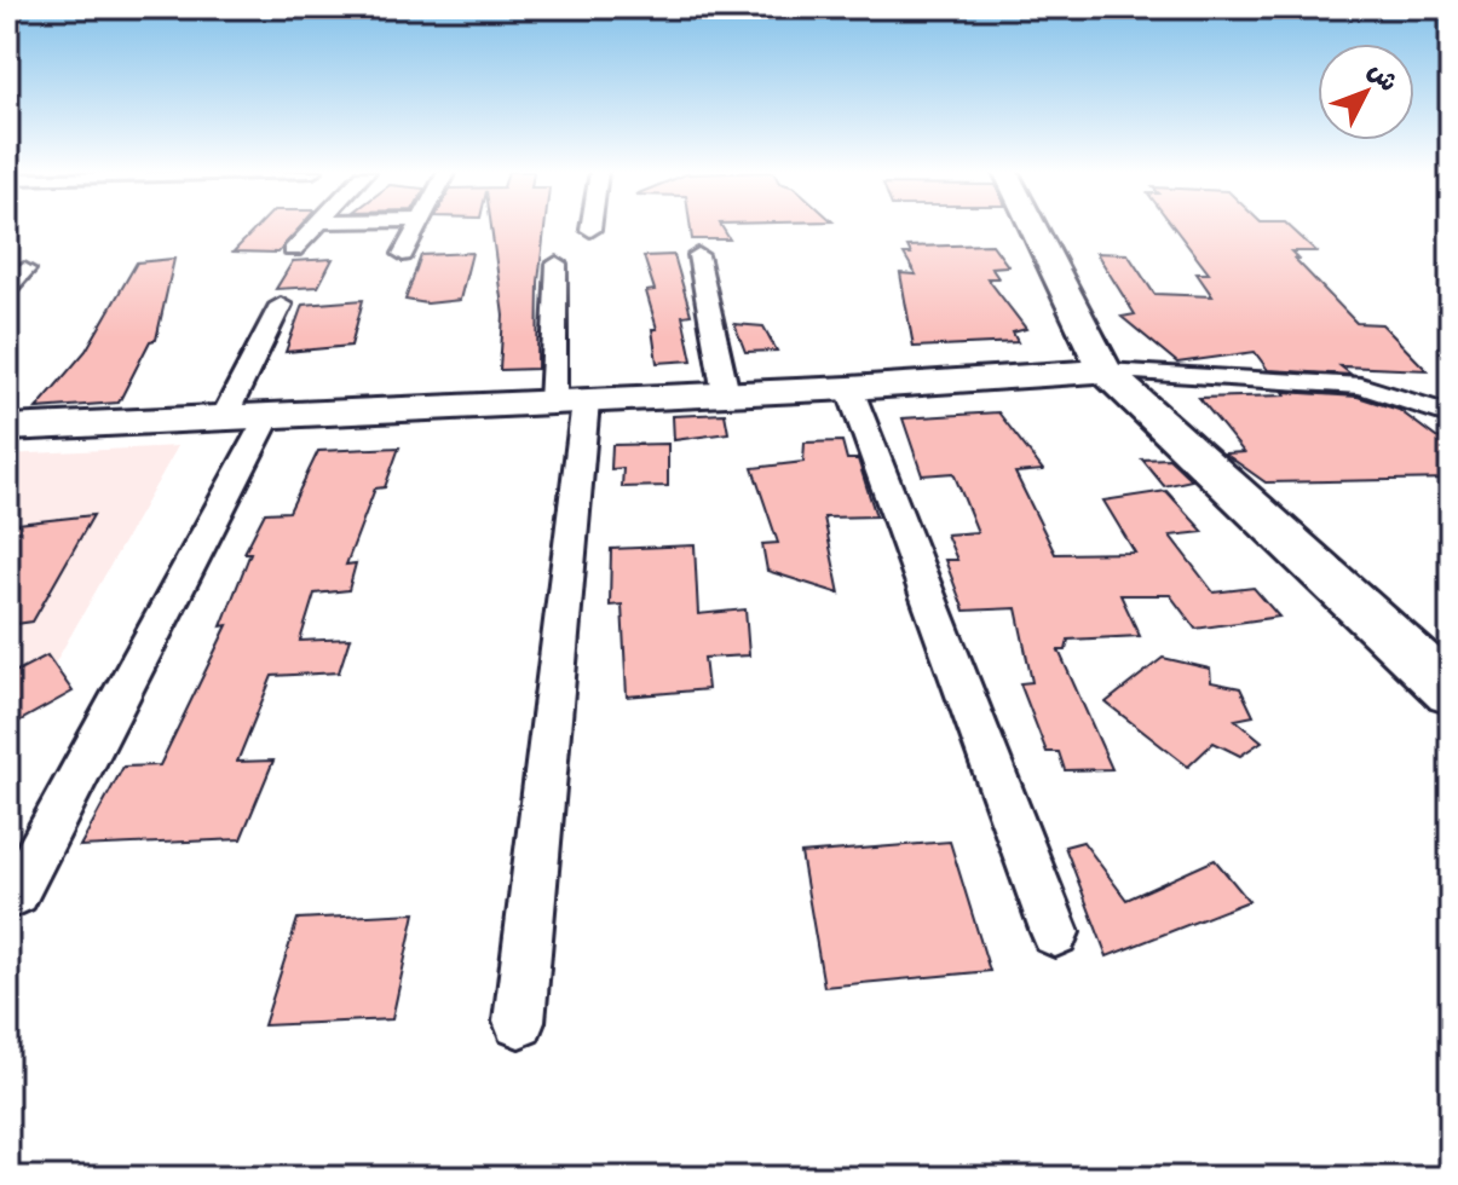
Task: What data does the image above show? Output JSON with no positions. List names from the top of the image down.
{
  "north": "top right"
}
